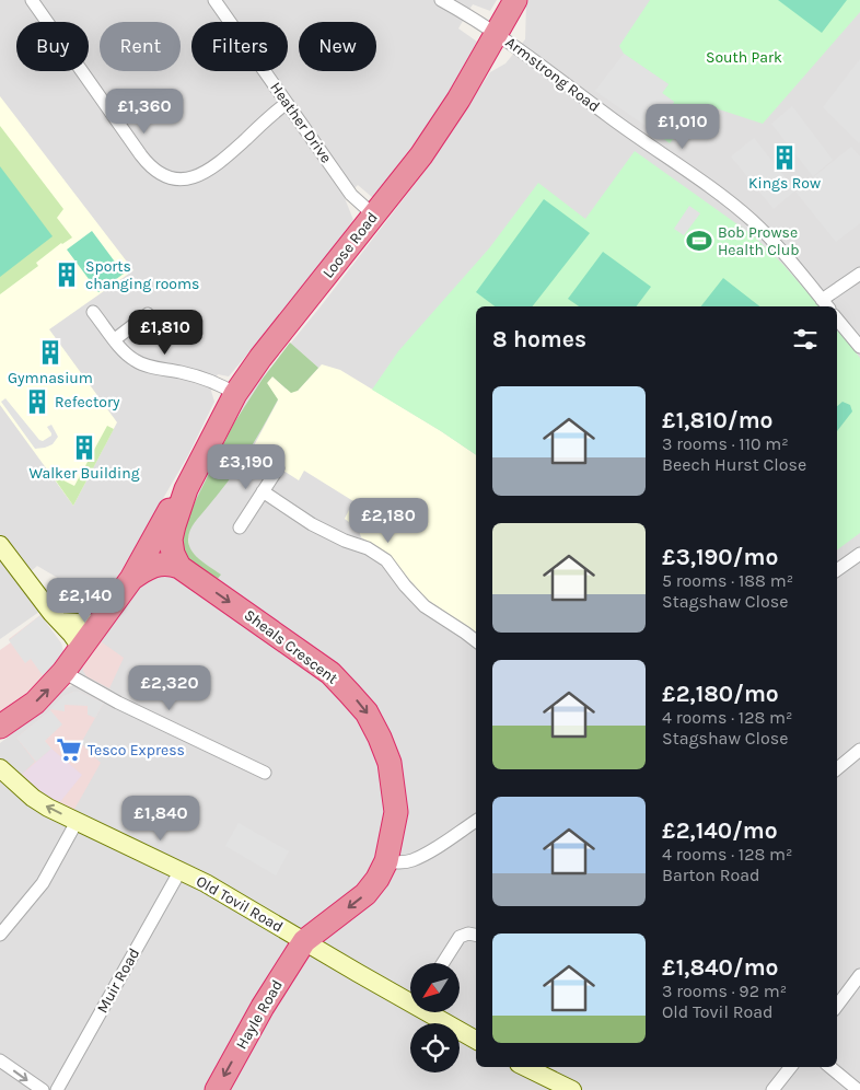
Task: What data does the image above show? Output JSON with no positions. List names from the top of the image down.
{
  "streets": {
    "highway": ["Loose Road", "Sheals Crescent", "Hayle Road"],
    "street": [
      "Armstrong Road",
      "Heather Drive",
      "Old Tovil Road",
      "Muir Road"
    ]
  },
  "crossings": [
    ["Armstrong Road", "Loose Road"],
    ["Heather Drive", "Loose Road"],
    ["Loose Road", "Sheals Crescent"],
    ["Sheals Crescent", "Old Tovil Road"],
    ["Sheals Crescent", "Hayle Road"],
    ["Old Tovil Road", "Muir Road"],
    ["Old Tovil Road", "Hayle Road"]
  ],
  "one_way": ["Hayle Road"],
  "parks": ["South Park"],
  "places": {
    "building": [
      "Kings Row",
      "Sports changing rooms",
      "Gymnasium",
      "Refectory",
      "Walker Building"
    ],
    "sports": ["Bob Prowse Health Club"],
    "supermarket": ["Tesco Express"]
  },
  "north": "bottom left",
  "page": {
    "chip": [
      "Buy",
      "Rent",
      "Filters",
      "New"
    ],
    "price": [
      "£1,360",
      "£1,010",
      "£1,810",
      "£3,190",
      "£2,180",
      "£2,140",
      "£2,320",
      "£1,840"
    ],
    "heading": "8 homes",
    "list": [
      {
        "name": "£1,810/mo",
        "note": "3 rooms · 110 m² · Beech Hurst Close"
      },
      {
        "name": "£3,190/mo",
        "note": "5 rooms · 188 m² · Stagshaw Close"
      },
      {
        "name": "£2,180/mo",
        "note": "4 rooms · 128 m² · Stagshaw Close"
      },
      {
        "name": "£2,140/mo",
        "note": "4 rooms · 128 m² · Barton Road"
      },
      {
        "name": "£1,840/mo",
        "note": "3 rooms · 92 m² · Old Tovil Road"
      }
    ]
  }
}
